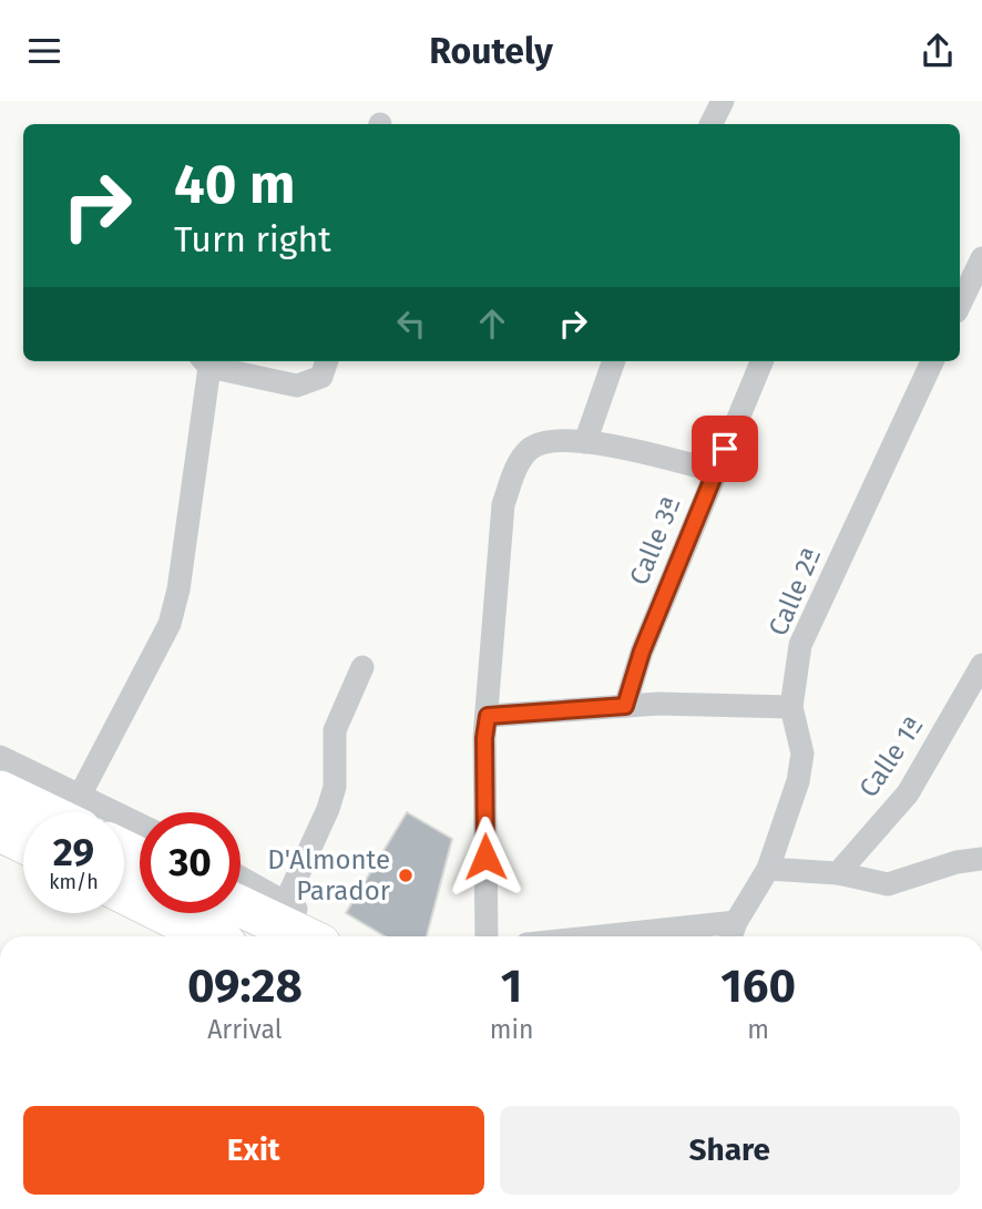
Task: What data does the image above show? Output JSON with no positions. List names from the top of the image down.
{
  "streets": {
    "street": ["Calle 3ª", "Calle 2ª", "Calle 1ª"]
  },
  "places": ["D'Almonte Parador"],
  "page": {
    "header": "Routely",
    "turn": ["40 m", "Turn right"],
    "speed": "29 km/h",
    "limit": "30",
    "eta": [
      "09:28",
      "Arrival",
      "1",
      "min",
      "160",
      "m"
    ],
    "buttons": ["Exit", "Share"]
  }
}
